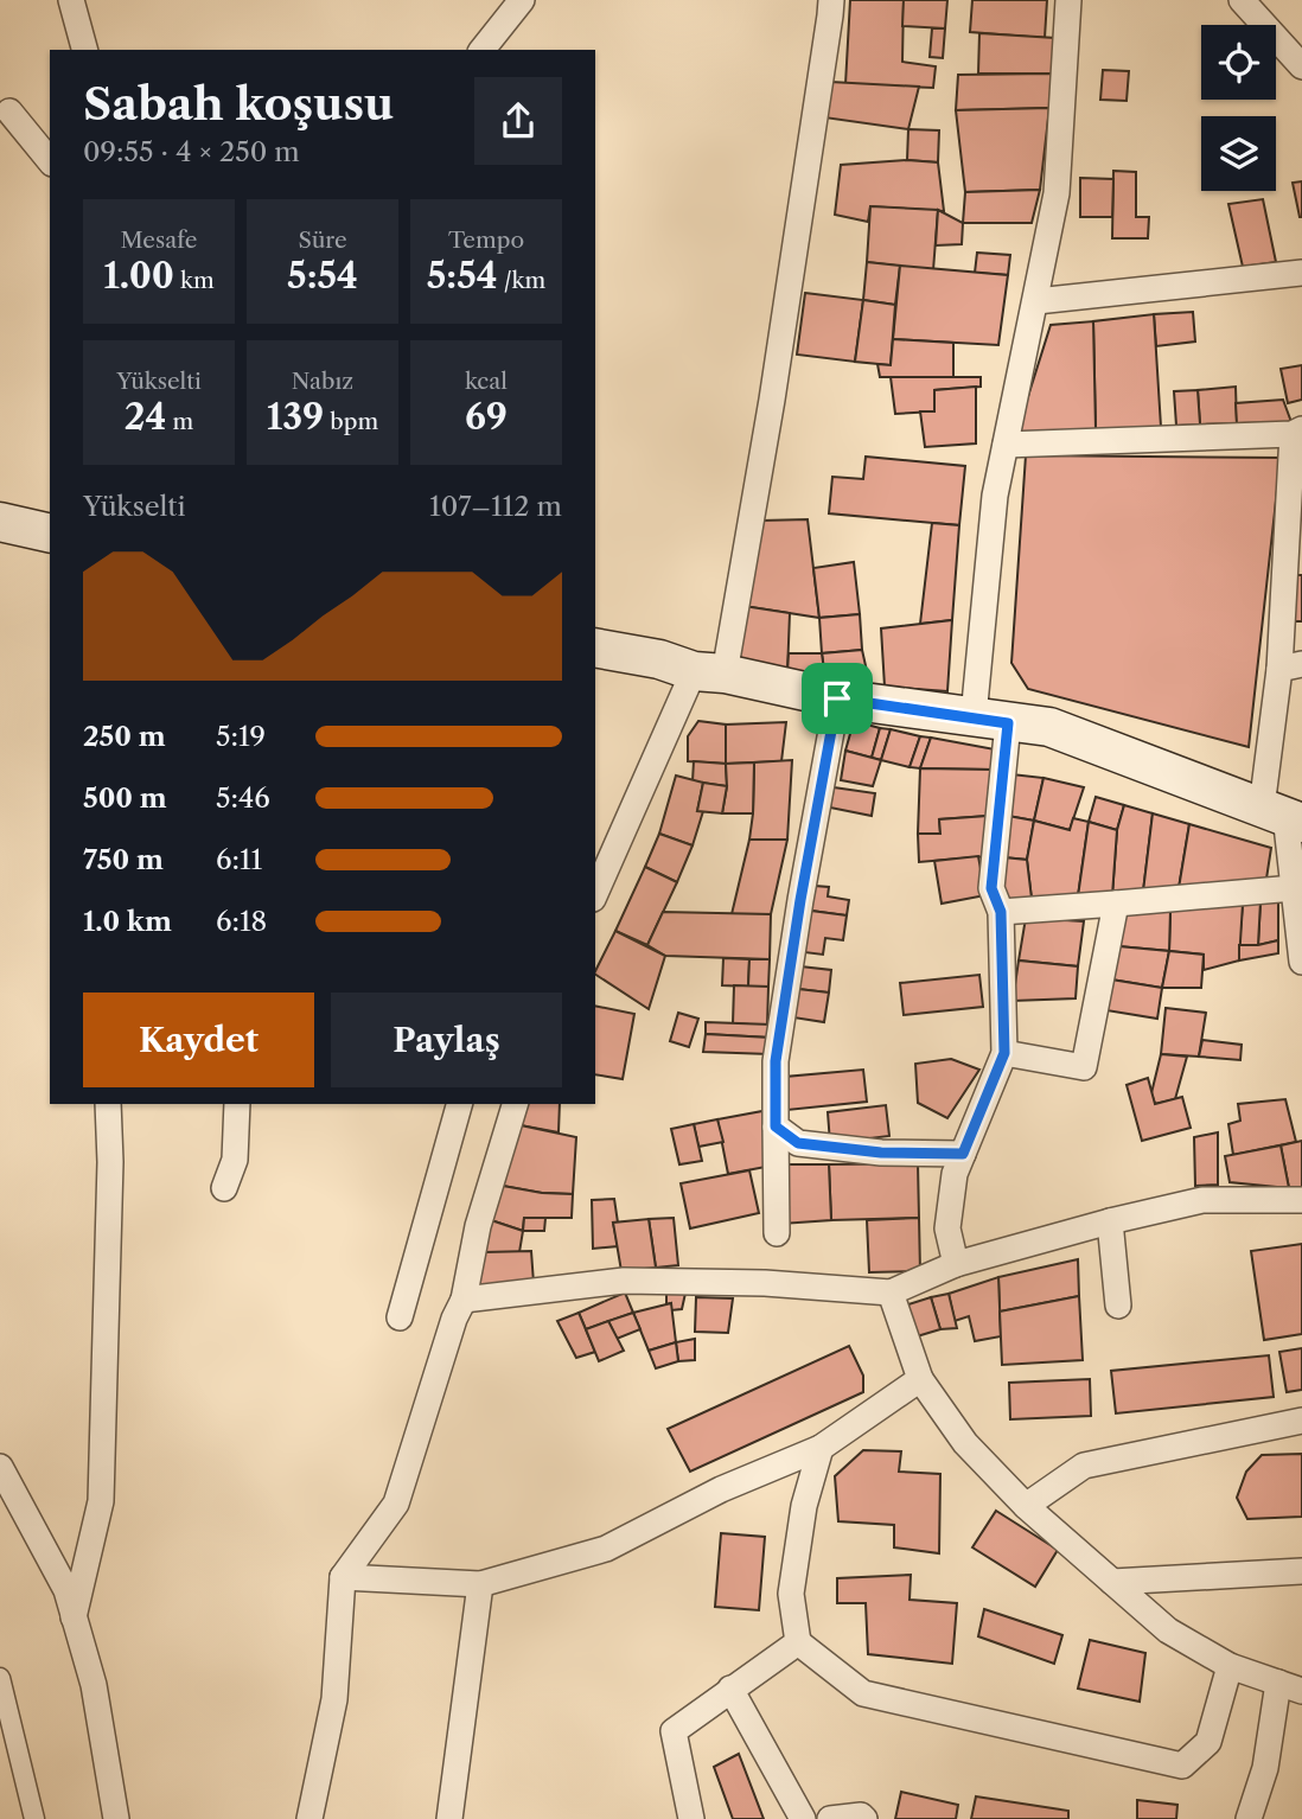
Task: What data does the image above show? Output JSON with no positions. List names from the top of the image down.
{
  "page": {
    "heading": ["Sabah koşusu", "09:55 · 4 × 250 m"],
    "stats": [
      ["Mesafe", "1.00 km"],
      ["Süre", "5:54"],
      ["Tempo", "5:54 /km"],
      ["Yükselti", "24 m"],
      ["Nabız", "139 bpm"],
      ["kcal", "69"]
    ],
    "chart": ["Yükselti", "107–112 m"],
    "list": [
      {
        "name": "250 m",
        "note": "5:19"
      },
      {
        "name": "500 m",
        "note": "5:46"
      },
      {
        "name": "750 m",
        "note": "6:11"
      },
      {
        "name": "1.0 km",
        "note": "6:18"
      }
    ],
    "buttons": ["Kaydet", "Paylaş"]
  }
}
